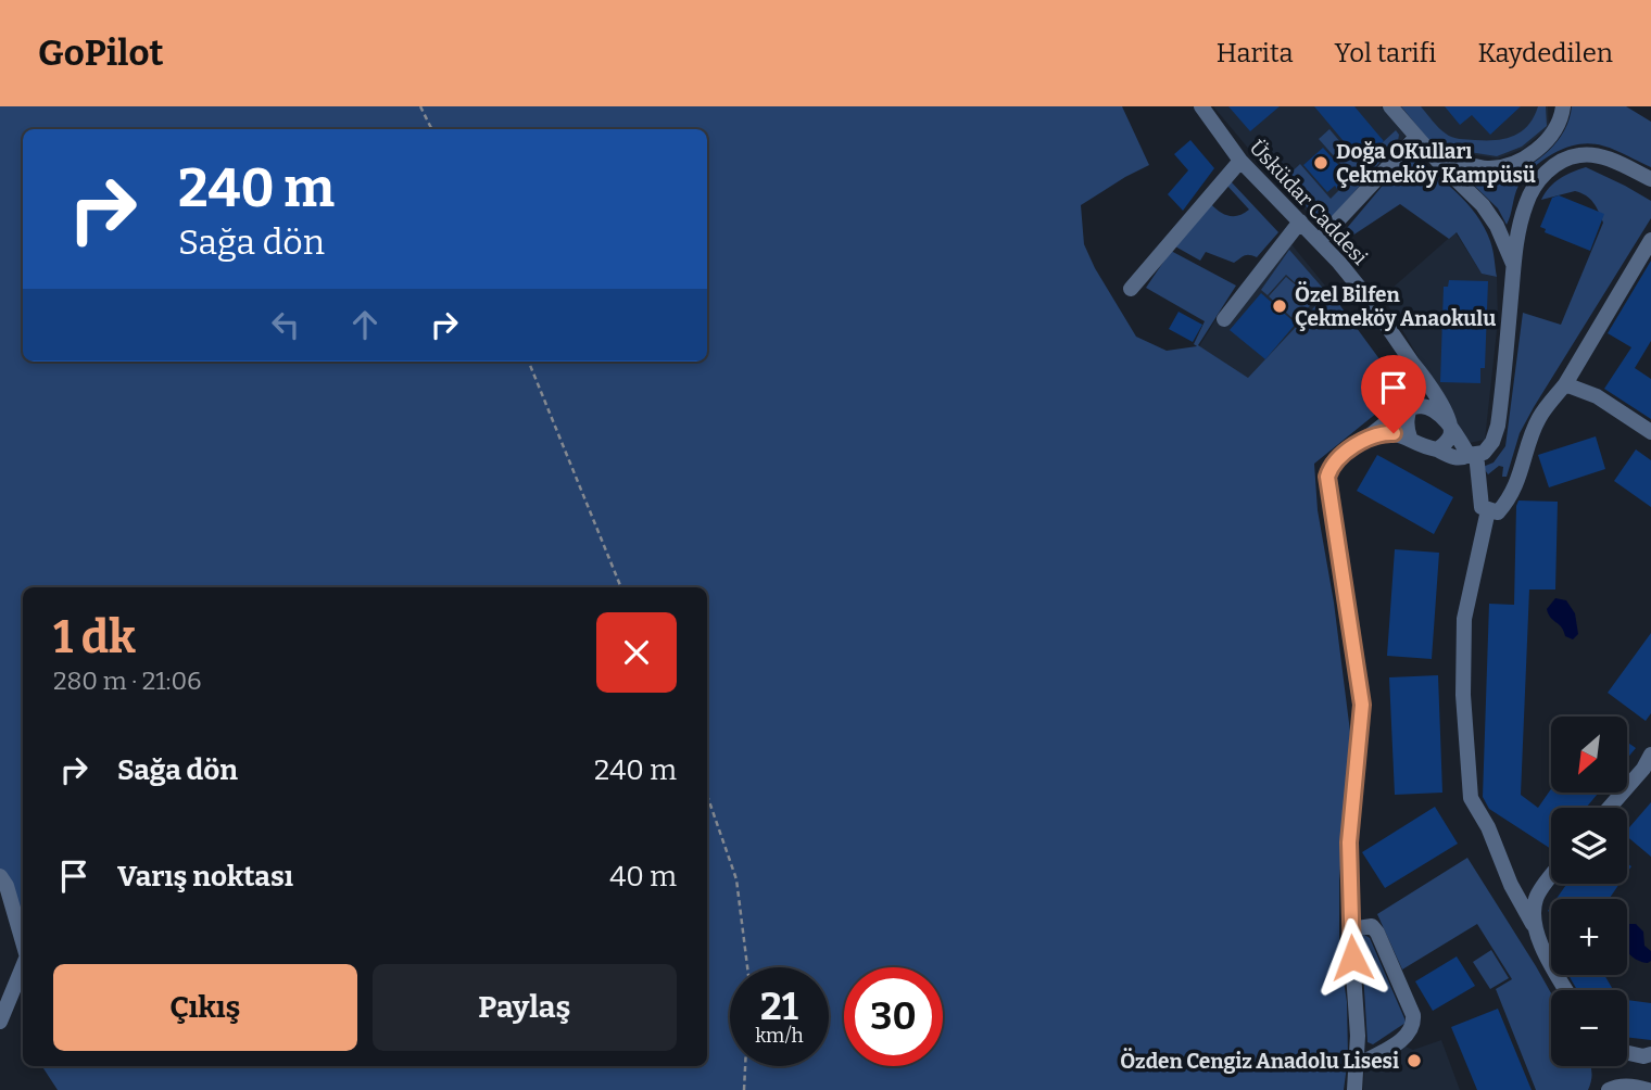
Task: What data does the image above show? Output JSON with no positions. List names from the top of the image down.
{
  "streets": {
    "street": ["Üsküdar Caddesi"]
  },
  "places": ["Doğa OKulları Çekmeköy Kampüsü", "Özel Bilfen Çekmeköy Anaokulu", "Özden Cengiz Anadolu Lisesi"],
  "north": "bottom left",
  "page": {
    "header": "GoPilot",
    "nav": ["Harita", "Yol tarifi", "Kaydedilen"],
    "turn": ["240 m", "Sağa dön"],
    "heading": ["1 dk", "280 m · 21:06"],
    "map_buttons": ["+", "−"],
    "list": [
      {
        "name": "Sağa dön",
        "value": "240 m"
      },
      {
        "name": "Varış noktası",
        "value": "40 m"
      }
    ],
    "buttons": ["Çıkış", "Paylaş"],
    "speed": "21 km/h",
    "limit": "30"
  }
}
